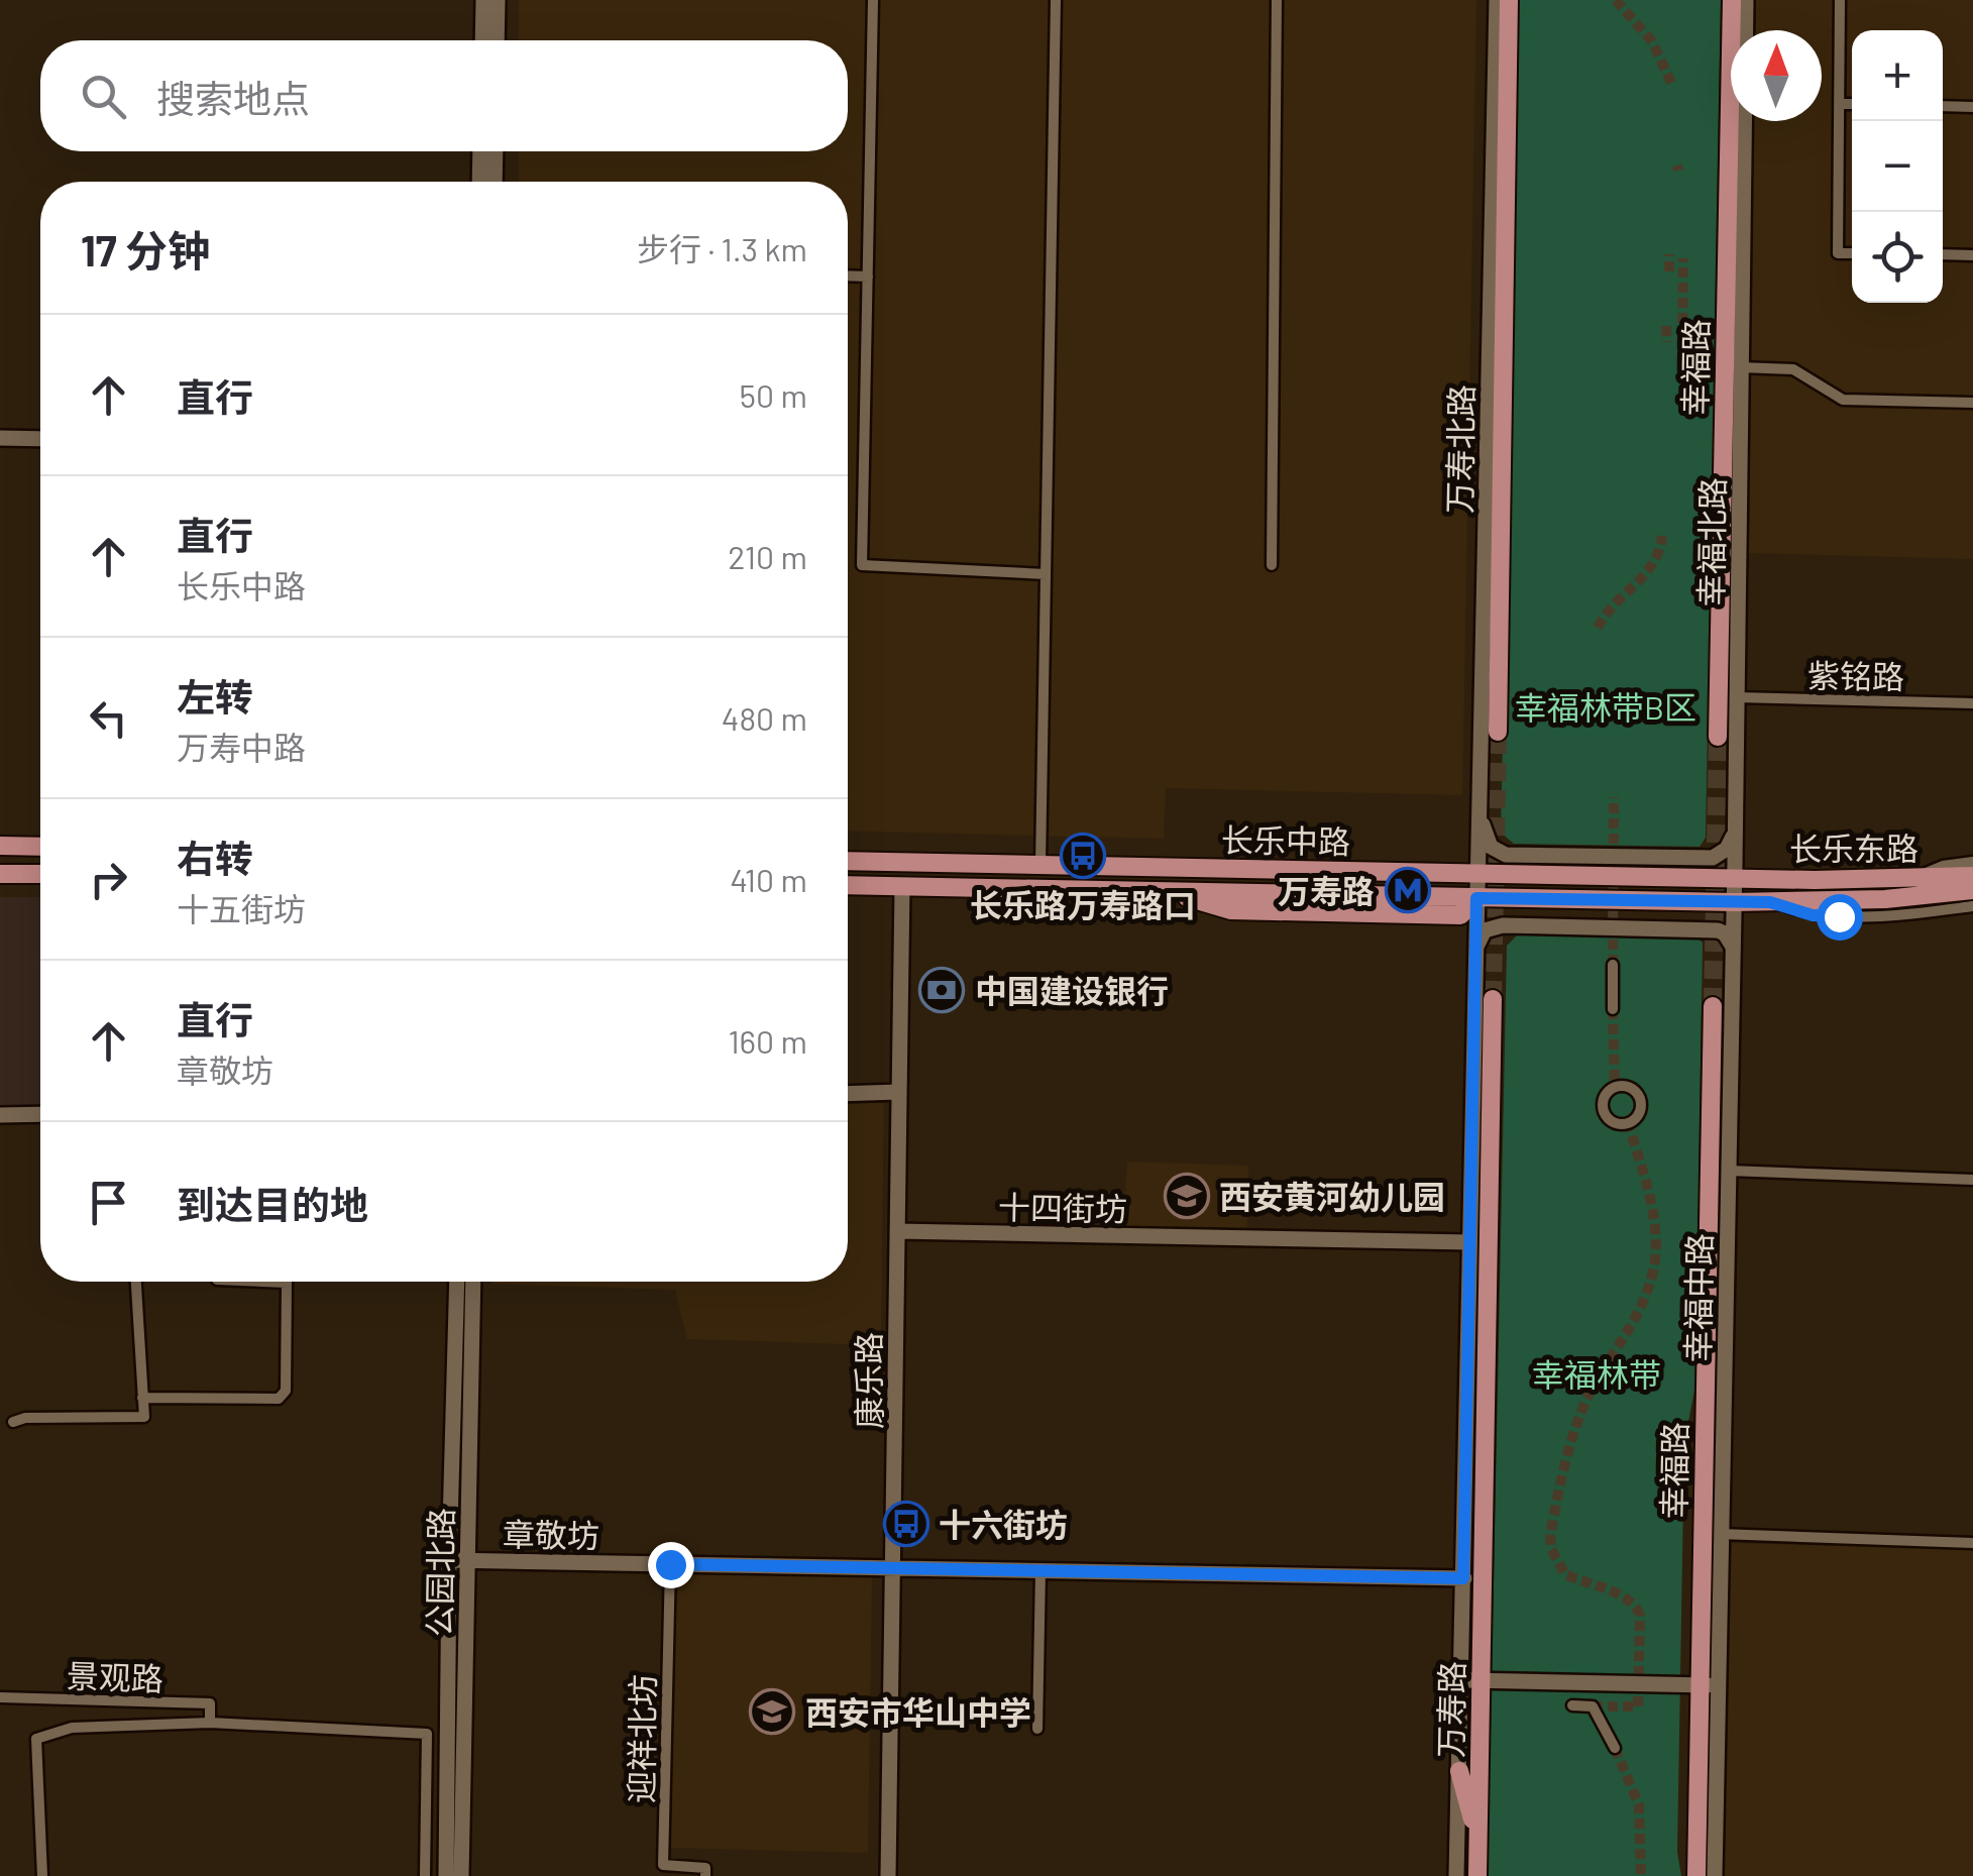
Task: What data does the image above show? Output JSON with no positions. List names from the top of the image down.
{
  "streets": {
    "main road": [
      "幸福路",
      "万寿北路",
      "幸福北路",
      "长乐中路",
      "长乐东路",
      "十四街坊",
      "幸福中路",
      "康乐路",
      "章敬坊",
      "公园北路",
      "万寿路"
    ],
    "street": ["紫铭路", "景观路", "迎祥北坊"]
  },
  "crossings": [
    ["幸福路", "幸福中路"],
    ["万寿北路", "长乐中路"],
    ["万寿北路", "十四街坊"],
    ["幸福北路", "紫铭路"],
    ["幸福北路", "长乐中路"],
    ["幸福北路", "长乐东路"],
    ["幸福北路", "幸福中路"],
    ["长乐中路", "长乐东路"],
    ["长乐中路", "幸福中路"],
    ["长乐中路", "康乐路"],
    ["长乐东路", "幸福中路"],
    ["十四街坊", "康乐路"],
    ["康乐路", "章敬坊"],
    ["章敬坊", "公园北路"],
    ["章敬坊", "迎祥北坊"]
  ],
  "parks": ["幸福林带B区", "幸福林带"],
  "places": {
    "bus stop": ["长乐路万寿路口", "十六街坊"],
    "metro station": ["万寿路"],
    "bank": ["中国建设银行"],
    "school or university": ["西安黄河幼儿园", "西安市华山中学"]
  },
  "north": "top",
  "page": {
    "map_buttons": ["+", "−"],
    "search": "搜索地点",
    "heading": ["17 分钟", "步行 · 1.3 km"],
    "list": [
      ["直行", "50 m"],
      ["直行", "长乐中路", "210 m"],
      ["左转", "万寿中路", "480 m"],
      ["右转", "十五街坊", "410 m"],
      ["直行", "章敬坊", "160 m"],
      "到达目的地"
    ]
  }
}
